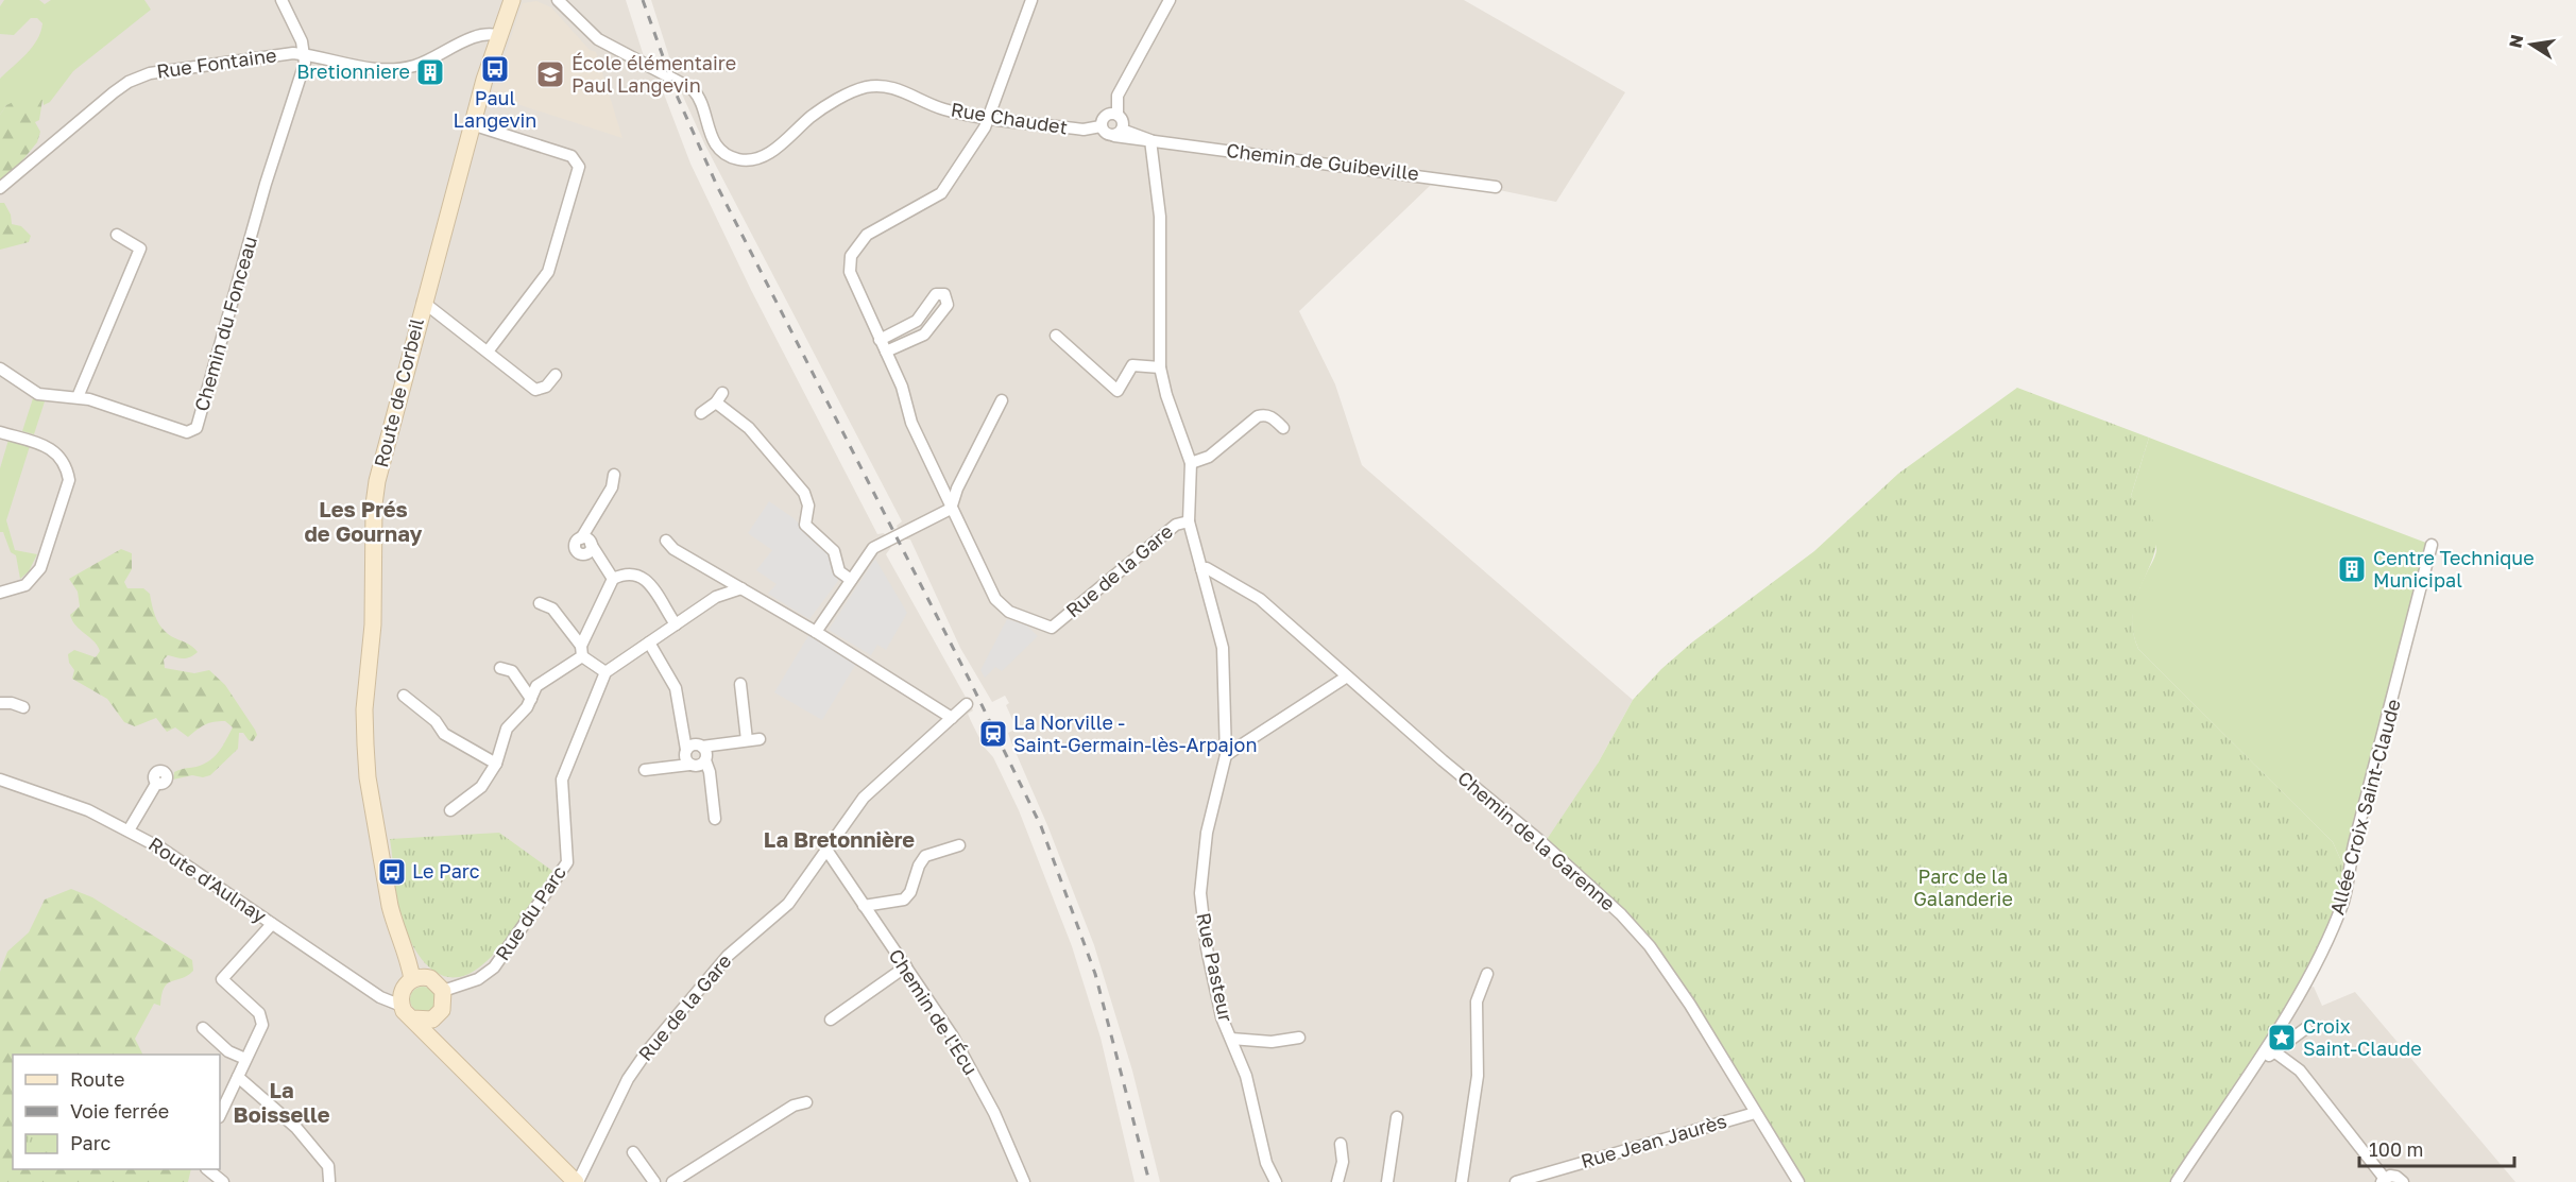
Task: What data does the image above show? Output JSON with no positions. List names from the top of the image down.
{
  "streets": {
    "main road": ["Route de Corbeil"],
    "street": [
      "Rue Fontaine",
      "Rue Chaudet",
      "Chemin de Guibeville",
      "Chemin du Fonceau",
      "Rue de la Gare",
      "Allée Croix Saint-Claude",
      "Chemin de la Garenne",
      "Route d'Aulnay",
      "Rue du Parc",
      "Rue Pasteur",
      "Chemin de l'Écu",
      "Rue Jean Jaurès"
    ]
  },
  "crossings": [
    ["Rue Fontaine", "Chemin du Fonceau"],
    ["Rue Fontaine", "Route de Corbeil"],
    ["Route de Corbeil", "Route d'Aulnay"],
    ["Route de Corbeil", "Rue du Parc"],
    ["Rue de la Gare", "Rue Pasteur"],
    ["Rue de la Gare", "Chemin de l'Écu"],
    ["Chemin de la Garenne", "Rue Pasteur"],
    ["Chemin de la Garenne", "Rue Jean Jaurès"],
    ["Route d'Aulnay", "Rue du Parc"]
  ],
  "districts": ["Les Prés de Gournay", "La Bretonnière", "La Boisselle"],
  "parks": ["Parc de la Galanderie"],
  "places": {
    "bus stop": ["Paul Langevin", "Le Parc"],
    "building": ["Bretionniere", "Centre Technique Municipal"],
    "school or university": ["École élémentaire Paul Langevin"],
    "station": ["La Norville - Saint-Germain-lès-Arpajon"],
    "place": ["Croix Saint-Claude"]
  },
  "legend": ["Route", "Voie ferrée", "Parc"],
  "scale_bar": "100 m",
  "north": "left"
}
